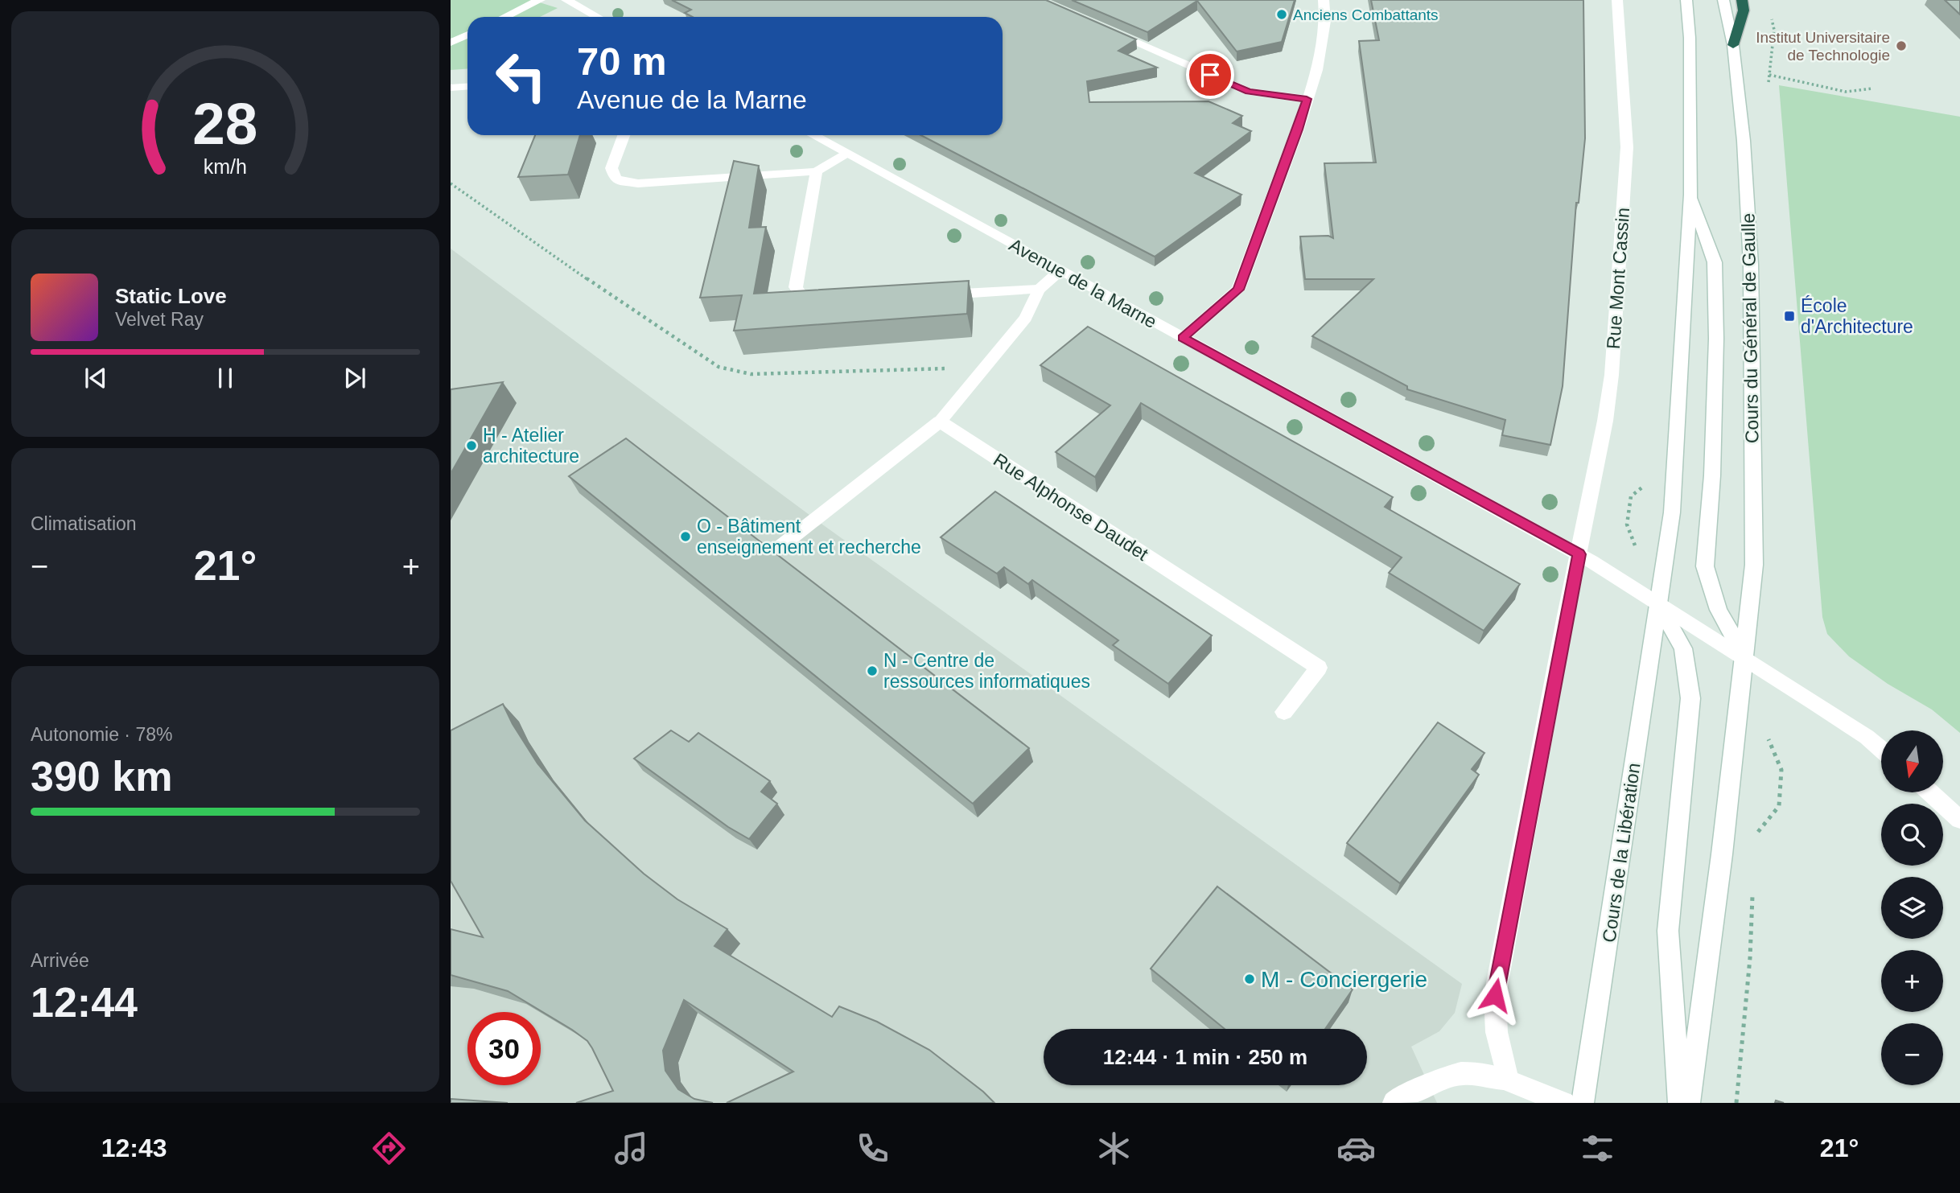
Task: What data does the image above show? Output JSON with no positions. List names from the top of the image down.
{
  "streets": {
    "street": [
      "Rue Mont Cassin",
      "Avenue de la Marne",
      "Cours du Général de Gaulle",
      "Rue Alphonse Daudet",
      "Cours de la Libération"
    ]
  },
  "crossings": [
    ["Rue Mont Cassin", "Avenue de la Marne"],
    ["Avenue de la Marne", "Cours du Général de Gaulle"],
    ["Avenue de la Marne", "Cours de la Libération"]
  ],
  "places": {
    "other": [
      "Anciens Combattants",
      "Institut Universitaire de Technologie",
      "H - Atelier architecture",
      "O - Bâtiment enseignement et recherche",
      "N - Centre de ressources informatiques",
      "M - Conciergerie"
    ],
    "transit": ["École d'Architecture"]
  },
  "north": "bottom",
  "page": {
    "turn": ["70 m", "Avenue de la Marne"],
    "song": ["Static Love", "Velvet Ray"],
    "tile": [
      "Climatisation",
      ["Autonomie · 78%", "390 km"],
      ["Arrivée", "12:44"]
    ],
    "heat": ["−", "21°", "+"],
    "map_buttons": ["+", "−"],
    "limit": "30",
    "trip": "12:44 · 1 min · 250 m",
    "tabs": ["12:43", "21°"],
    "gauge": ["28", "km/h"]
  }
}
